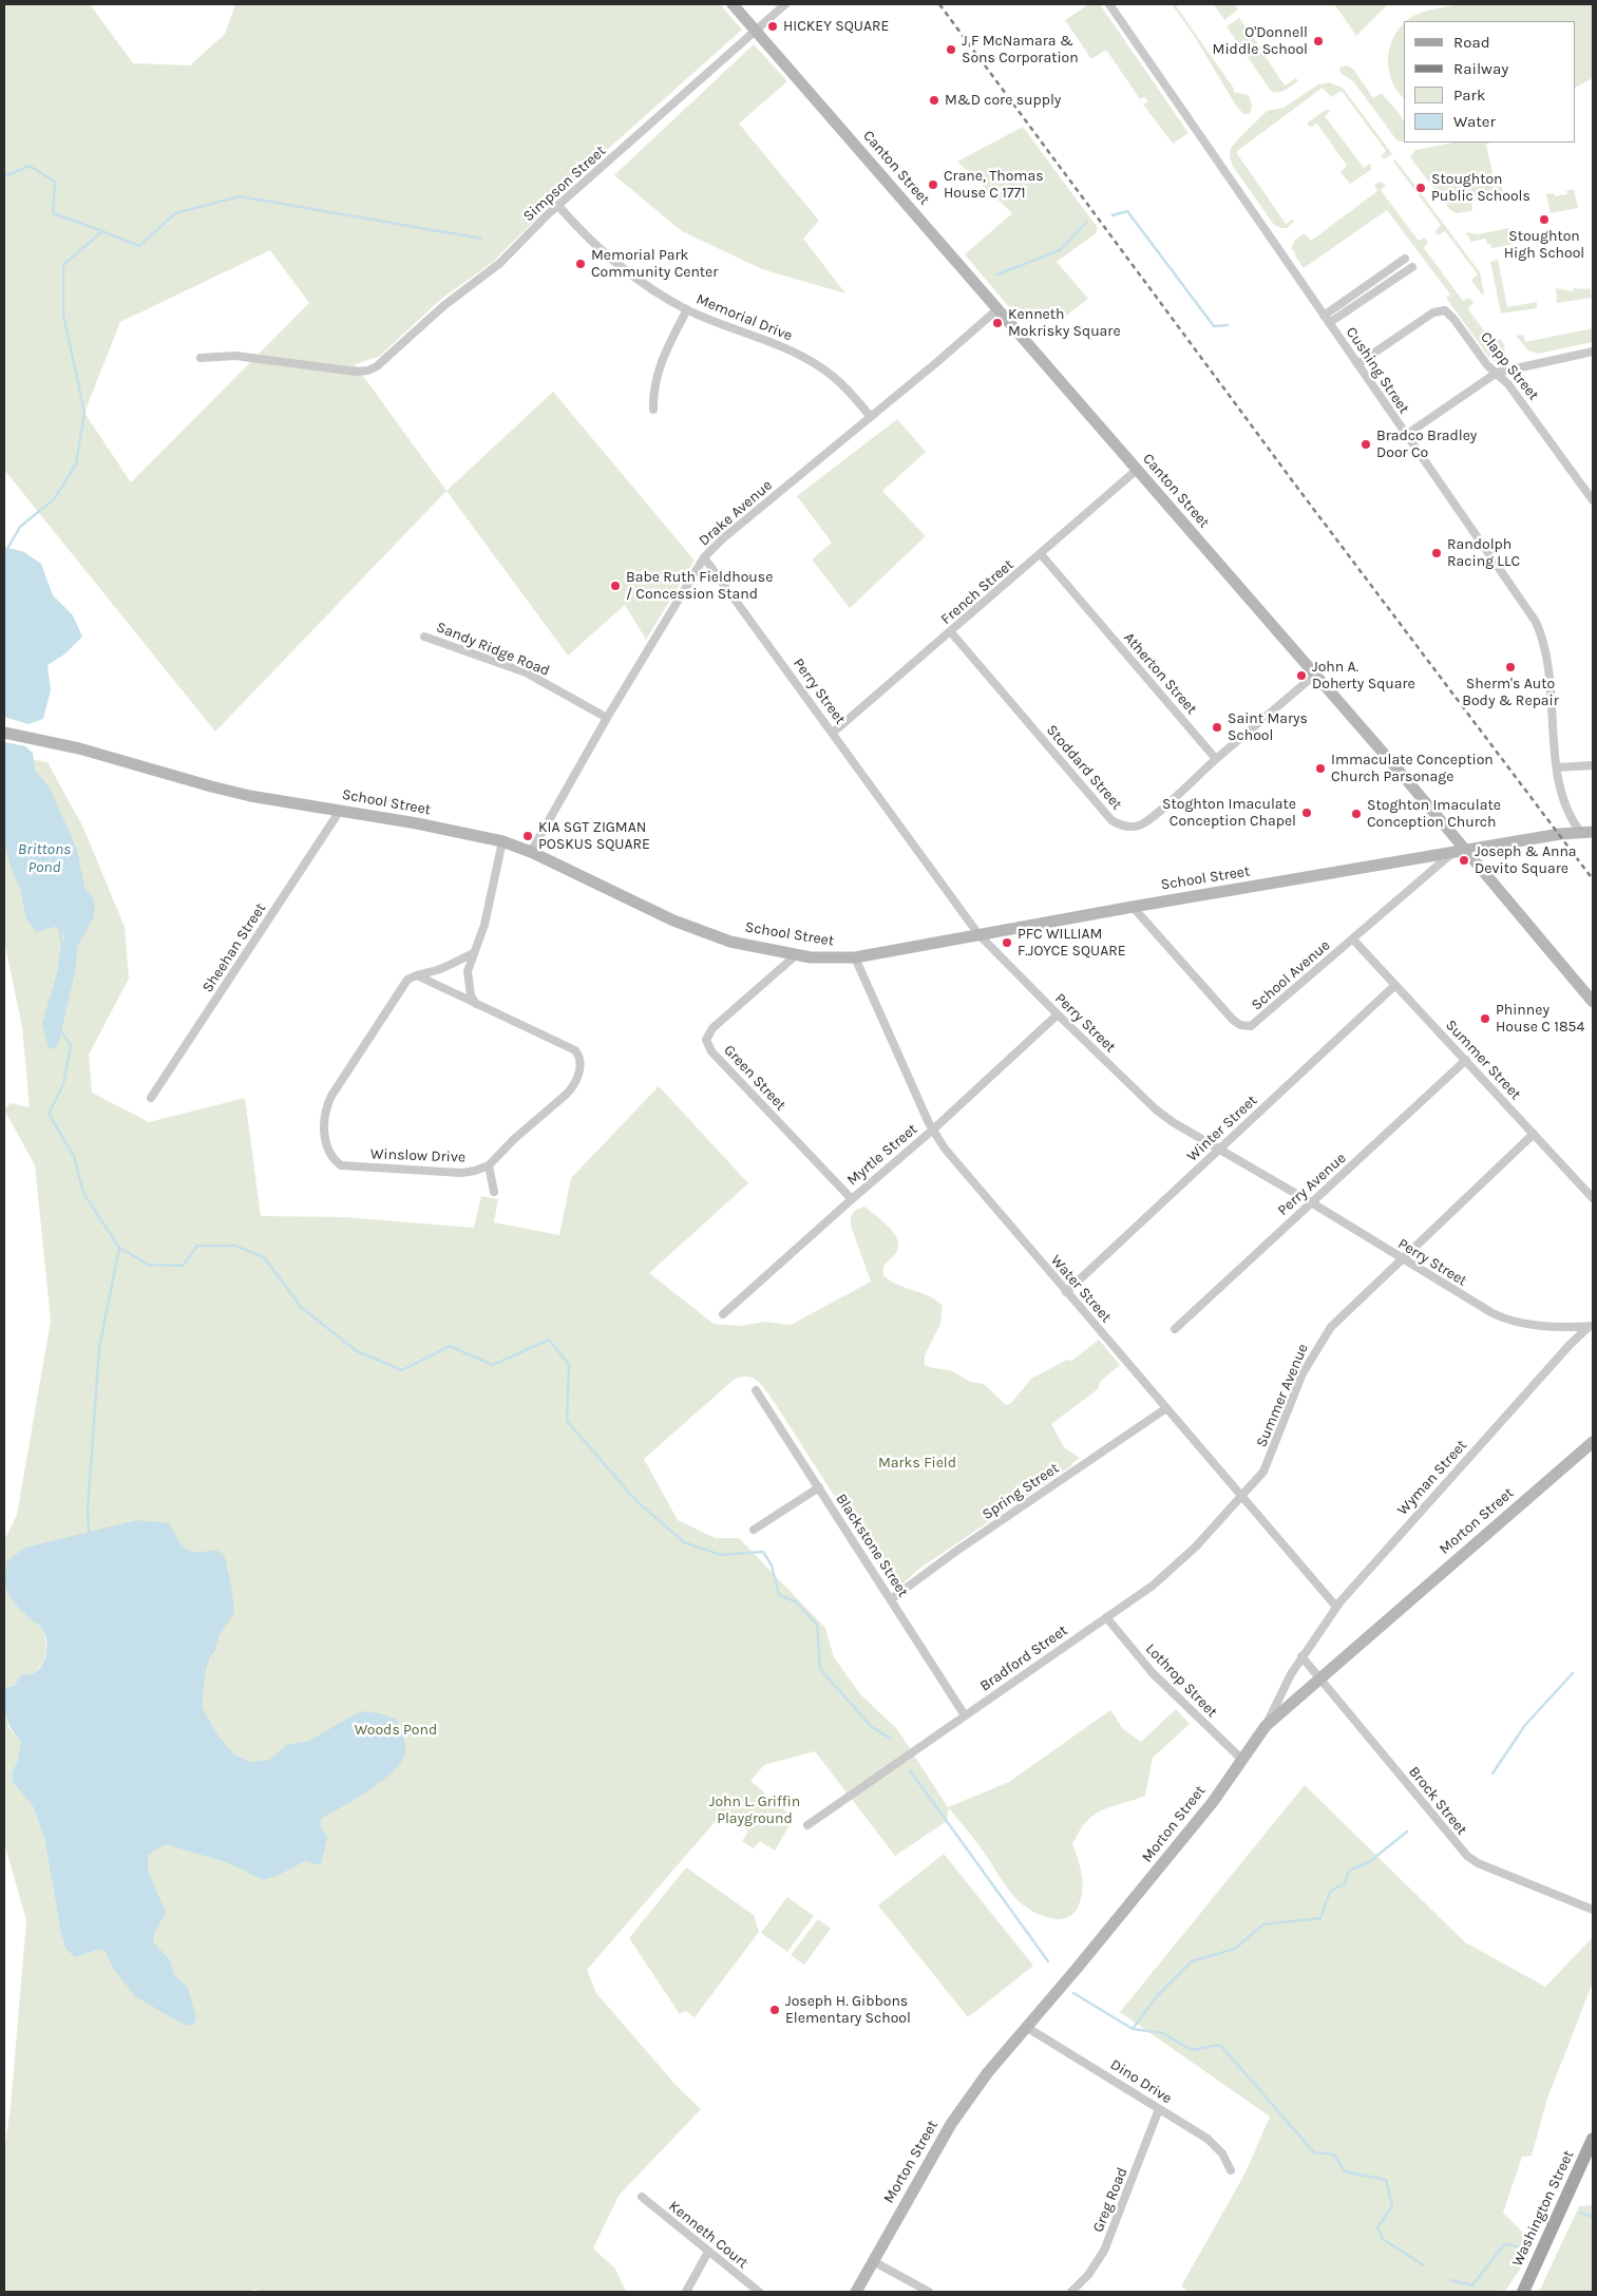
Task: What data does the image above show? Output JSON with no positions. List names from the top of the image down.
{
  "streets": {
    "main road": ["Washington Street"],
    "street": [
      "Canton Street",
      "Simpson Street",
      "Memorial Drive",
      "Clapp Street",
      "Cushing Street",
      "Drake Avenue",
      "French Street",
      "Sandy Ridge Road",
      "Atherton Street",
      "Perry Street",
      "Stoddard Street",
      "School Street",
      "Sheehan Street",
      "School Avenue",
      "Summer Street",
      "Green Street",
      "Winter Street",
      "Myrtle Street",
      "Winslow Drive",
      "Perry Avenue",
      "Water Street",
      "Summer Avenue",
      "Wyman Street",
      "Spring Street",
      "Morton Street",
      "Blackstone Street",
      "Bradford Street",
      "Lothrop Street",
      "Brock Street",
      "Dino Drive",
      "Greg Road",
      "Kenneth Court"
    ]
  },
  "crossings": [
    ["Canton Street", "Simpson Street"],
    ["Canton Street", "Drake Avenue"],
    ["Canton Street", "French Street"],
    ["Canton Street", "School Street"],
    ["Simpson Street", "Memorial Drive"],
    ["Memorial Drive", "Drake Avenue"],
    ["Clapp Street", "Cushing Street"],
    ["Cushing Street", "School Street"],
    ["Drake Avenue", "Sandy Ridge Road"],
    ["Drake Avenue", "Perry Street"],
    ["Drake Avenue", "School Street"],
    ["French Street", "Atherton Street"],
    ["French Street", "Perry Street"],
    ["French Street", "Stoddard Street"],
    ["Atherton Street", "Stoddard Street"],
    ["Perry Street", "School Street"],
    ["Perry Street", "Winter Street"],
    ["Perry Street", "Myrtle Street"],
    ["Perry Street", "Perry Avenue"],
    ["Perry Street", "Summer Avenue"],
    ["Perry Street", "Wyman Street"],
    ["School Street", "Sheehan Street"],
    ["School Street", "School Avenue"],
    ["School Street", "Green Street"],
    ["School Street", "Water Street"],
    ["School Avenue", "Summer Street"],
    ["Summer Street", "Winter Street"],
    ["Summer Street", "Perry Avenue"],
    ["Summer Street", "Summer Avenue"],
    ["Green Street", "Myrtle Street"],
    ["Winter Street", "Water Street"],
    ["Myrtle Street", "Water Street"],
    ["Water Street", "Summer Avenue"],
    ["Water Street", "Wyman Street"],
    ["Water Street", "Spring Street"],
    ["Water Street", "Bradford Street"],
    ["Summer Avenue", "Bradford Street"],
    ["Wyman Street", "Morton Street"],
    ["Wyman Street", "Brock Street"],
    ["Spring Street", "Blackstone Street"],
    ["Morton Street", "Lothrop Street"],
    ["Morton Street", "Brock Street"],
    ["Morton Street", "Dino Drive"],
    ["Blackstone Street", "Bradford Street"],
    ["Bradford Street", "Lothrop Street"],
    ["Dino Drive", "Greg Road"]
  ],
  "water": ["Brittons Pond"],
  "parks": ["Marks Field", "Woods Pond", "John L. Griffin Playground"],
  "places": [
    "HICKEY SQUARE",
    "O'Donnell Middle School",
    "J F McNamara & Sons Corporation",
    "M&D core supply",
    "Crane, Thomas House C 1771",
    "Stoughton Public Schools",
    "Stoughton High School",
    "Memorial Park Community Center",
    "Kenneth Mokrisky Square",
    "Bradco Bradley Door Co",
    "Randolph Racing LLC",
    "Babe Ruth Fieldhouse / Concession Stand",
    "Sherm's Auto Body & Repair",
    "John A. Doherty Square",
    "Saint Marys School",
    "Immaculate Conception Church Parsonage",
    "Stoghton Imaculate Conception Chapel",
    "Stoghton Imaculate Conception Church",
    "KIA SGT ZIGMAN POSKUS SQUARE",
    "Joseph & Anna Devito Square",
    "PFC WILLIAM F.JOYCE SQUARE",
    "Phinney House C 1854",
    "Joseph H. Gibbons Elementary School"
  ],
  "legend": [
    "Road",
    "Railway",
    "Park",
    "Water"
  ]
}
